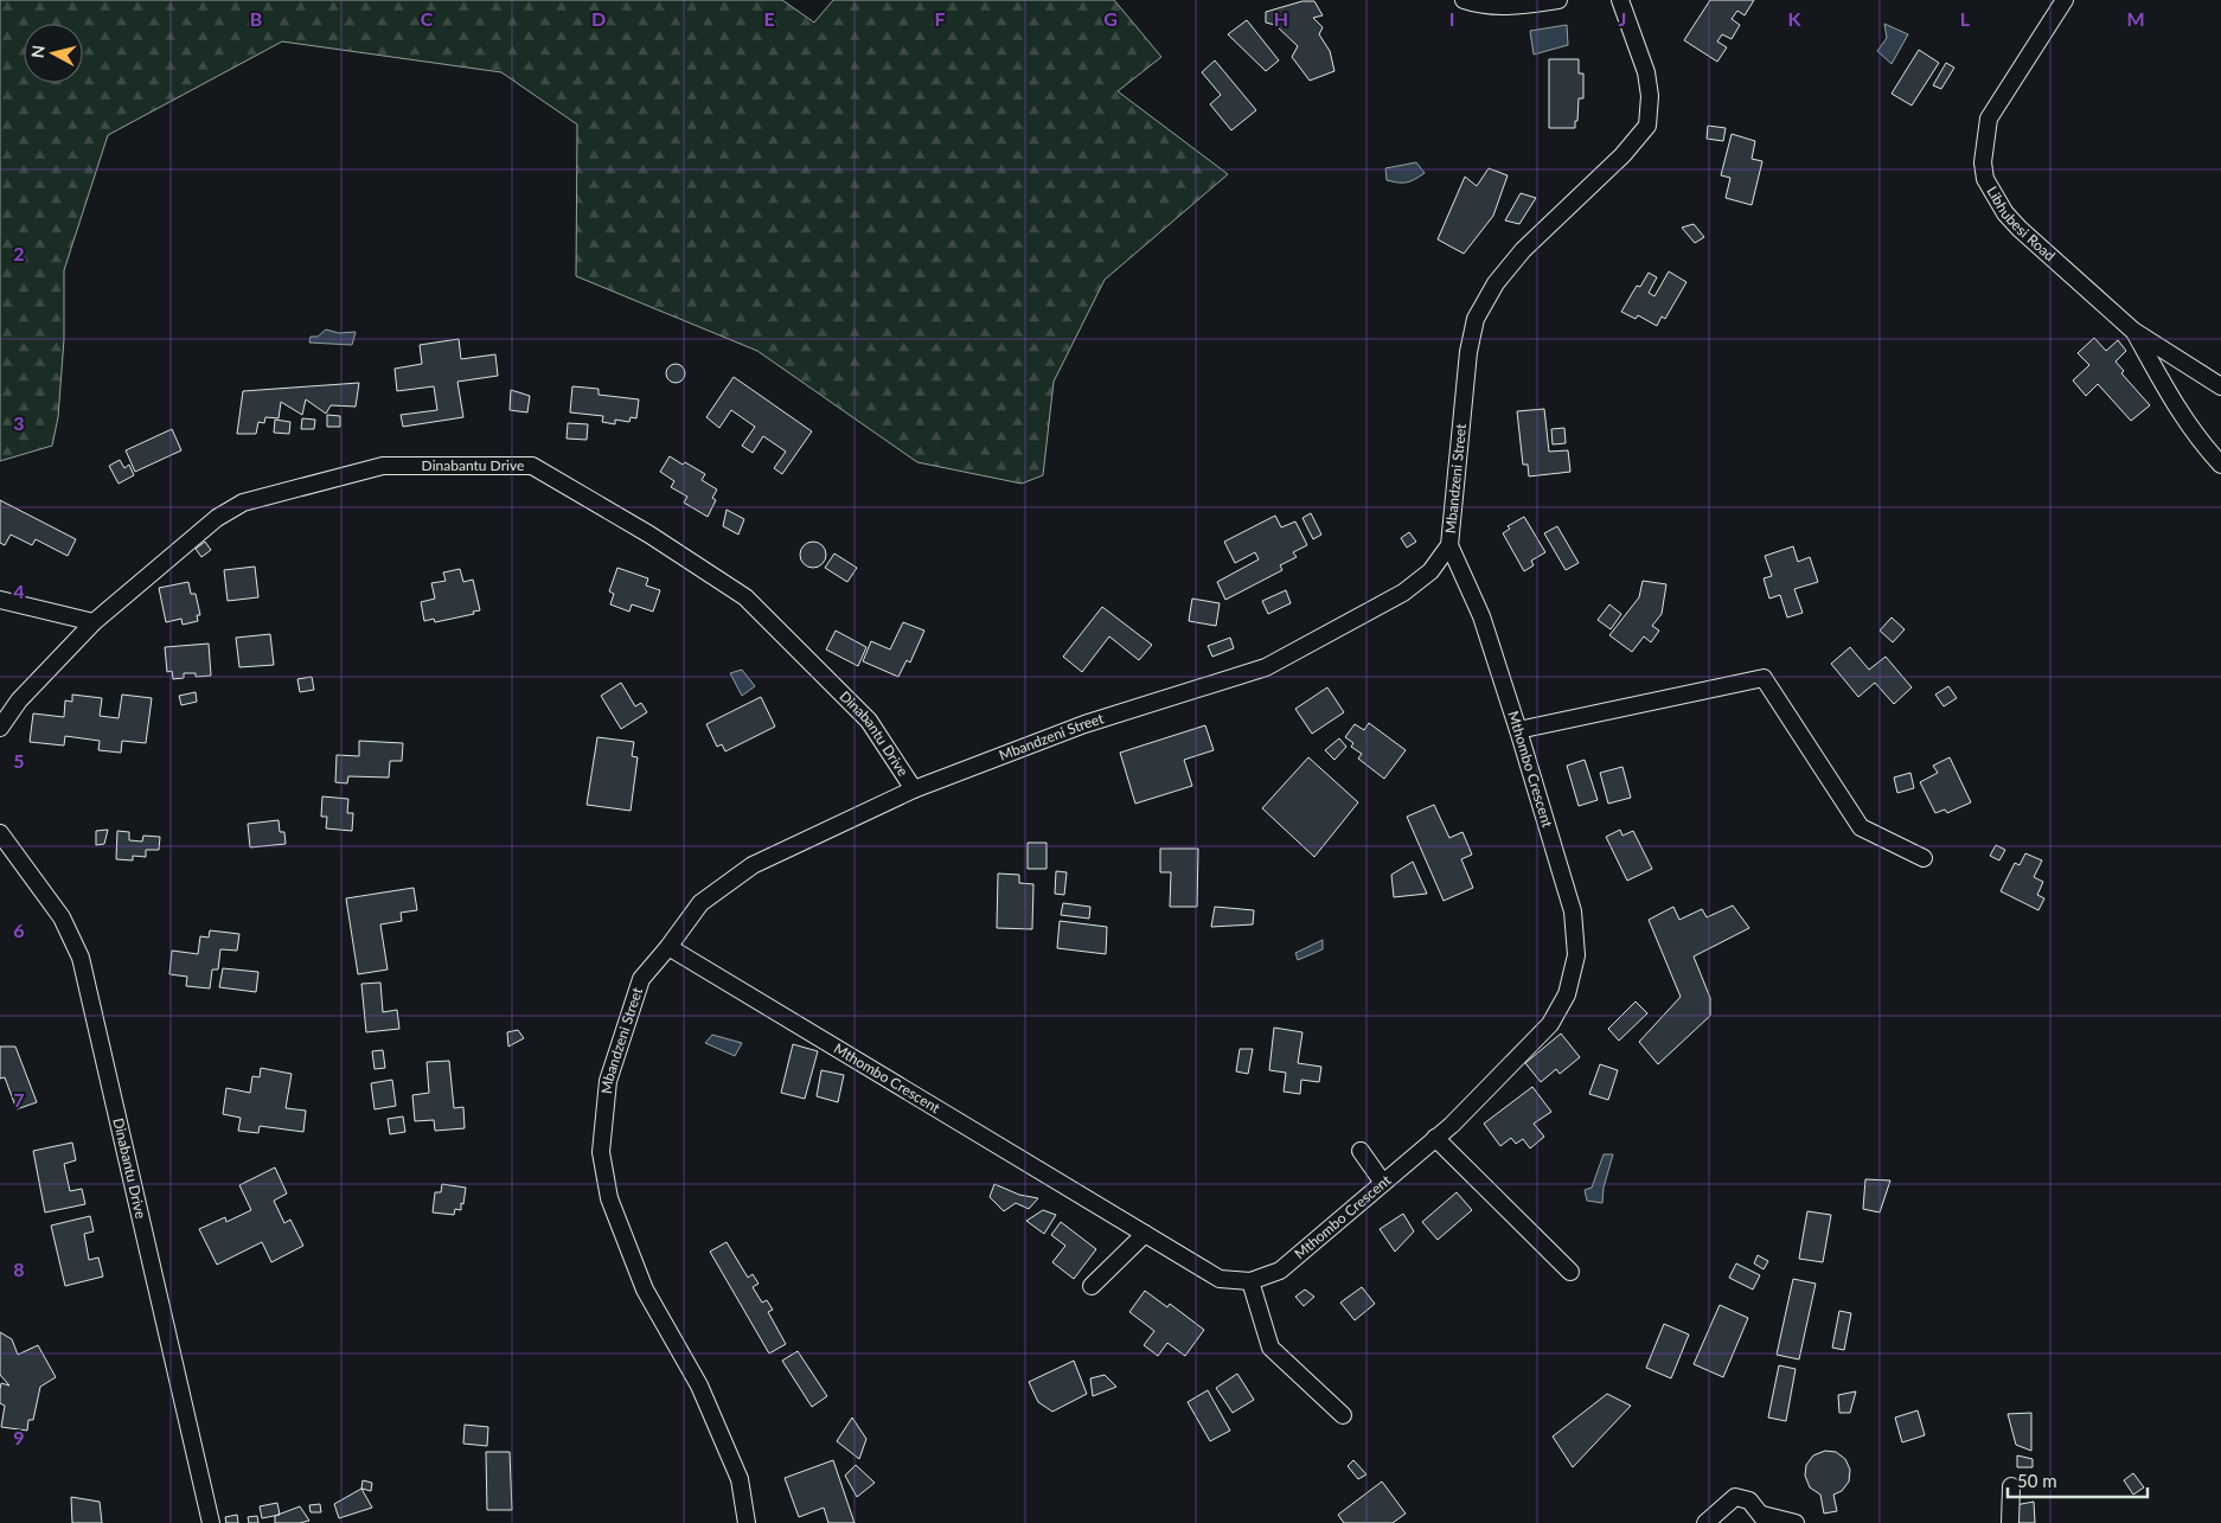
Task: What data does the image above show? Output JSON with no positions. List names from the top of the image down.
{
  "streets": {
    "street": [
      "Libhubesi Road",
      "Dinabantu Drive",
      "Mbandzeni Street",
      "Mthombo Crescent"
    ]
  },
  "crossings": [
    ["Dinabantu Drive", "Mbandzeni Street"],
    ["Mbandzeni Street", "Mthombo Crescent"]
  ],
  "scale_bar": "50 m",
  "north": "left",
  "grid": {
    "columns": [
      "B",
      "C",
      "D",
      "E",
      "F",
      "G",
      "H",
      "I",
      "J",
      "K",
      "L",
      "M"
    ],
    "rows": [
      "2",
      "3",
      "4",
      "5",
      "6",
      "7",
      "8",
      "9"
    ]
  }
}
